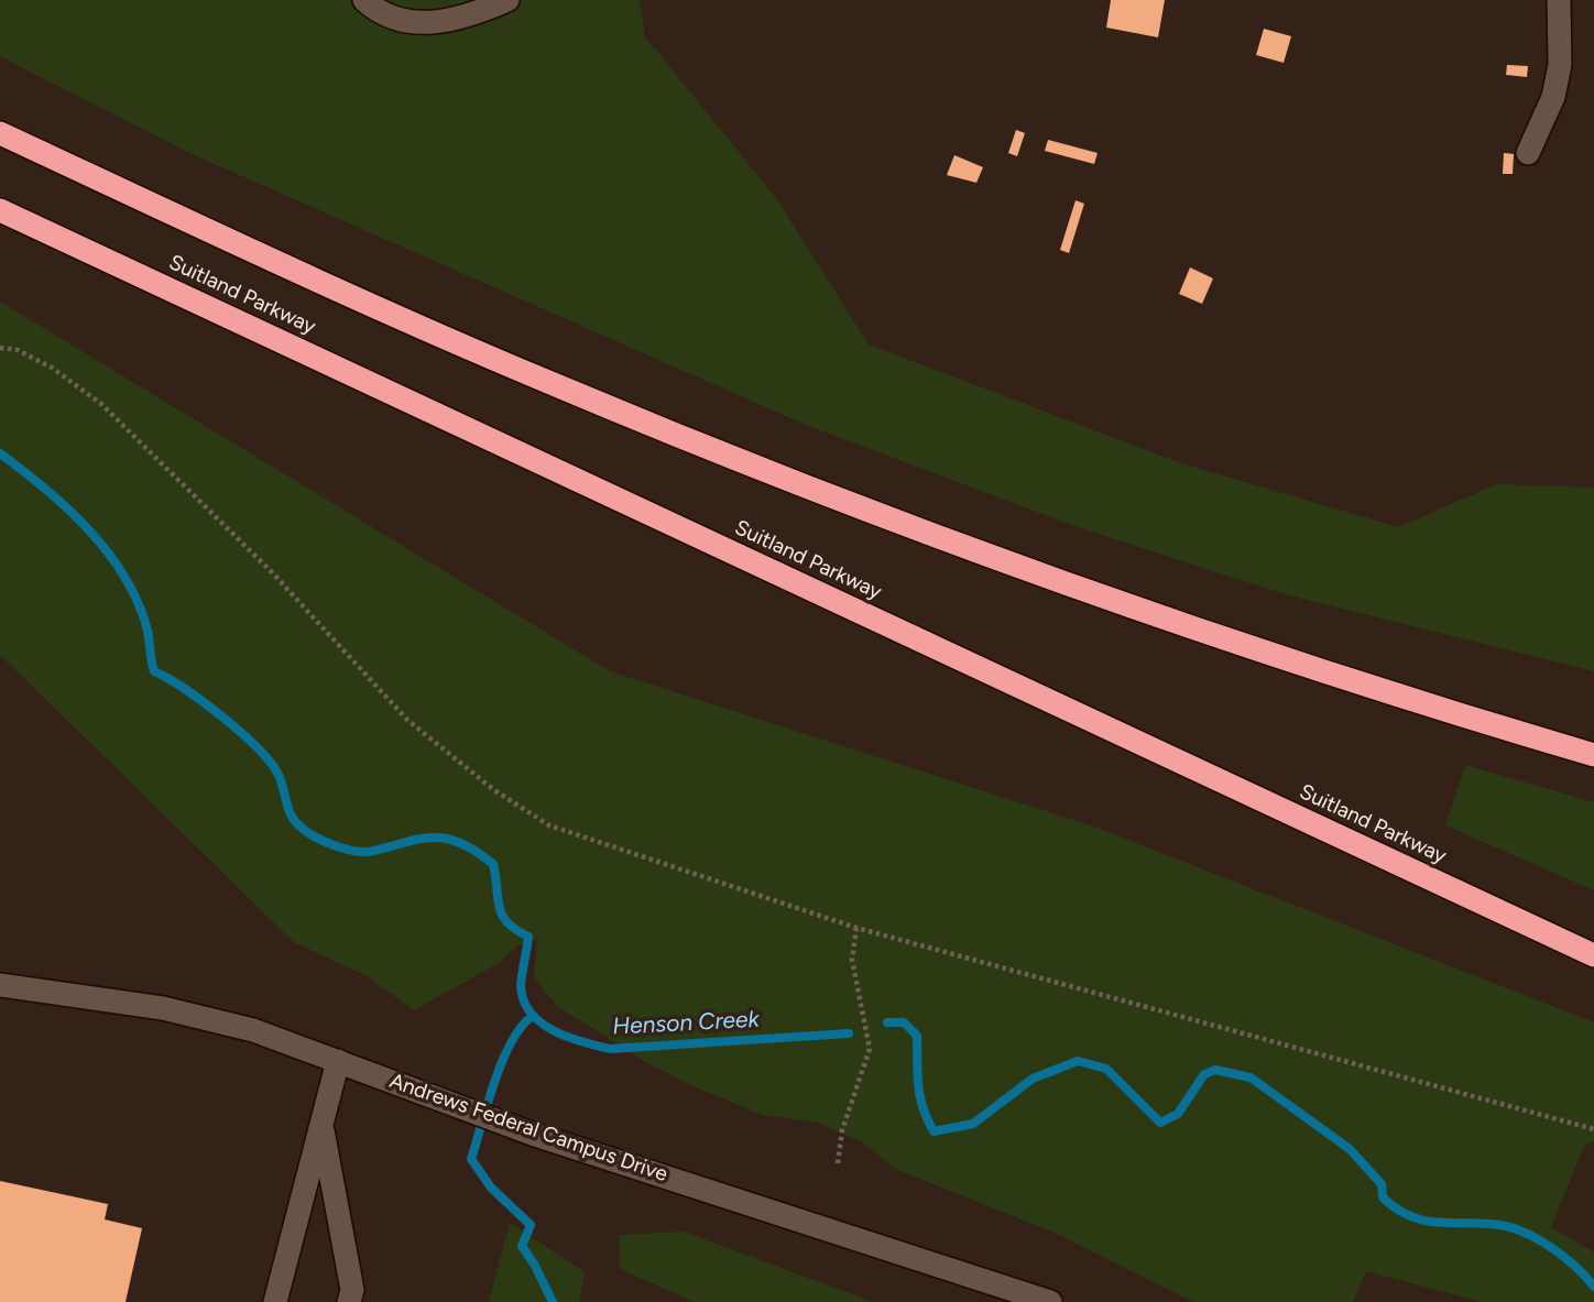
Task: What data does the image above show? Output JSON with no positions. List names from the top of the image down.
{
  "streets": {
    "highway": ["Suitland Parkway"],
    "street": ["Andrews Federal Campus Drive"]
  },
  "water": ["Henson Creek"]
}
